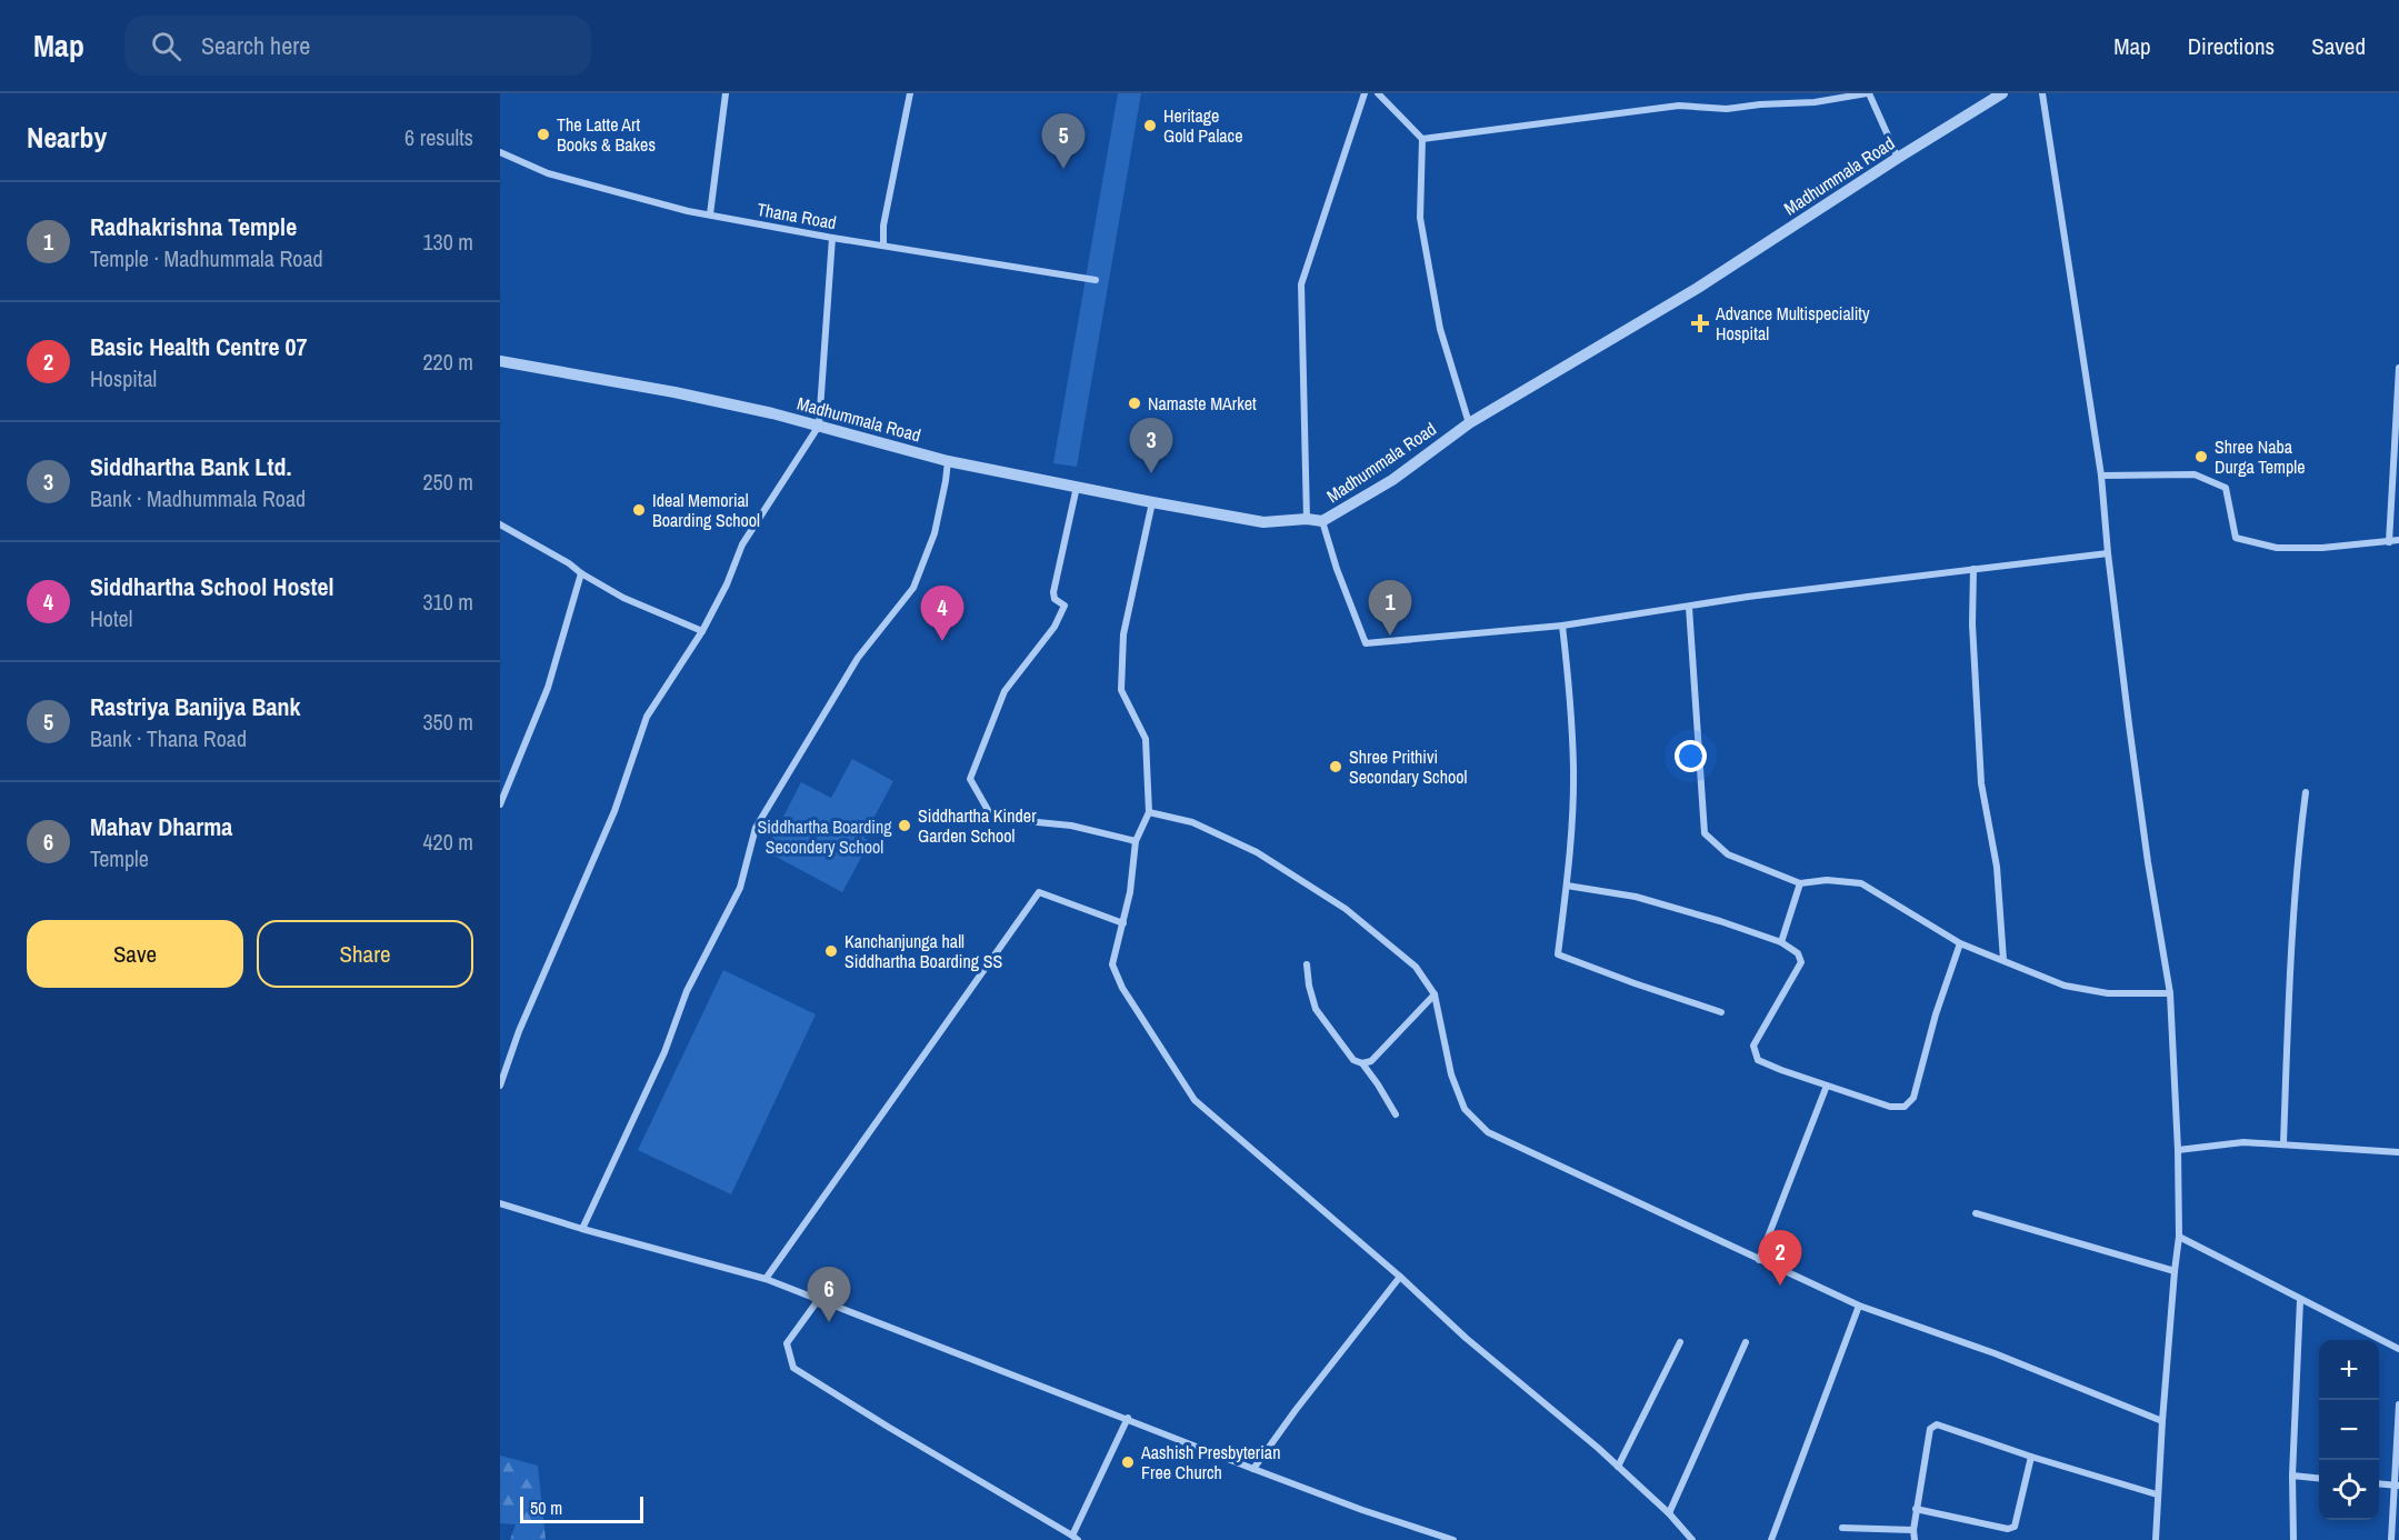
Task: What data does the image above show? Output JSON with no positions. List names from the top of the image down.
{
  "streets": {
    "street": ["Madhummala Road", "Thana Road"]
  },
  "parks": ["Siddhartha Boarding Secondery School"],
  "places": {
    "other": [
      "Heritage Gold Palace",
      "The Latte Art Books & Bakes",
      "Namaste MArket",
      "Shree Naba Durga Temple",
      "Ideal Memorial Boarding School",
      "Shree Prithivi Secondary School",
      "Siddhartha Kinder Garden School",
      "Kanchanjunga hall Siddhartha Boarding SS",
      "Aashish Presbyterian Free Church"
    ],
    "health": ["Advance Multispeciality Hospital"]
  },
  "scale_bar": "50 m",
  "page": {
    "header": "Map",
    "search": "Search here",
    "nav": ["Map", "Directions", "Saved"],
    "heading": ["Nearby", "6 results"],
    "pins": [
      "5",
      "3",
      "1",
      "4",
      "2",
      "6"
    ],
    "list": [
      {
        "mark": "1",
        "name": "Radhakrishna Temple",
        "note": "Temple · Madhummala Road",
        "value": "130 m"
      },
      {
        "mark": "2",
        "name": "Basic Health Centre 07",
        "note": "Hospital",
        "value": "220 m"
      },
      {
        "mark": "3",
        "name": "Siddhartha Bank Ltd.",
        "note": "Bank · Madhummala Road",
        "value": "250 m"
      },
      {
        "mark": "4",
        "name": "Siddhartha School Hostel",
        "note": "Hotel",
        "value": "310 m"
      },
      {
        "mark": "5",
        "name": "Rastriya Banijya Bank",
        "note": "Bank · Thana Road",
        "value": "350 m"
      },
      {
        "mark": "6",
        "name": "Mahav Dharma",
        "note": "Temple",
        "value": "420 m"
      }
    ],
    "buttons": ["Save", "Share"],
    "map_buttons": ["+", "−"],
    "scale": "50 m"
  }
}
